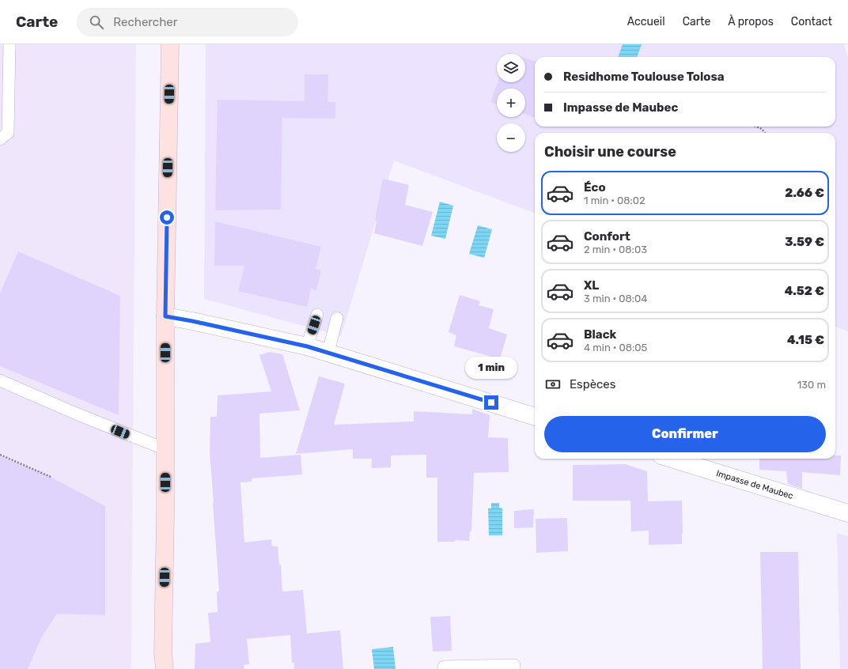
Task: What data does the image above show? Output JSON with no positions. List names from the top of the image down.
{
  "streets": {
    "street": ["Impasse de Maubec"]
  },
  "page": {
    "header": "Carte",
    "search": "Rechercher",
    "nav": [
      "Accueil",
      "Carte",
      "À propos",
      "Contact"
    ],
    "map_buttons": ["+", "−"],
    "banner": ["Residhome Toulouse Tolosa", "Impasse de Maubec"],
    "heading": "Choisir une course",
    "list": [
      {
        "name": "Éco",
        "note": "1 min · 08:02",
        "value": "2.66 €"
      },
      {
        "name": "Confort",
        "note": "2 min · 08:03",
        "value": "3.59 €"
      },
      {
        "name": "XL",
        "note": "3 min · 08:04",
        "value": "4.52 €"
      },
      {
        "name": "Black",
        "note": "4 min · 08:05",
        "value": "4.15 €"
      }
    ],
    "bubble": "1 min",
    "pay": ["Espèces", "130 m"],
    "buttons": "Confirmer"
  }
}
